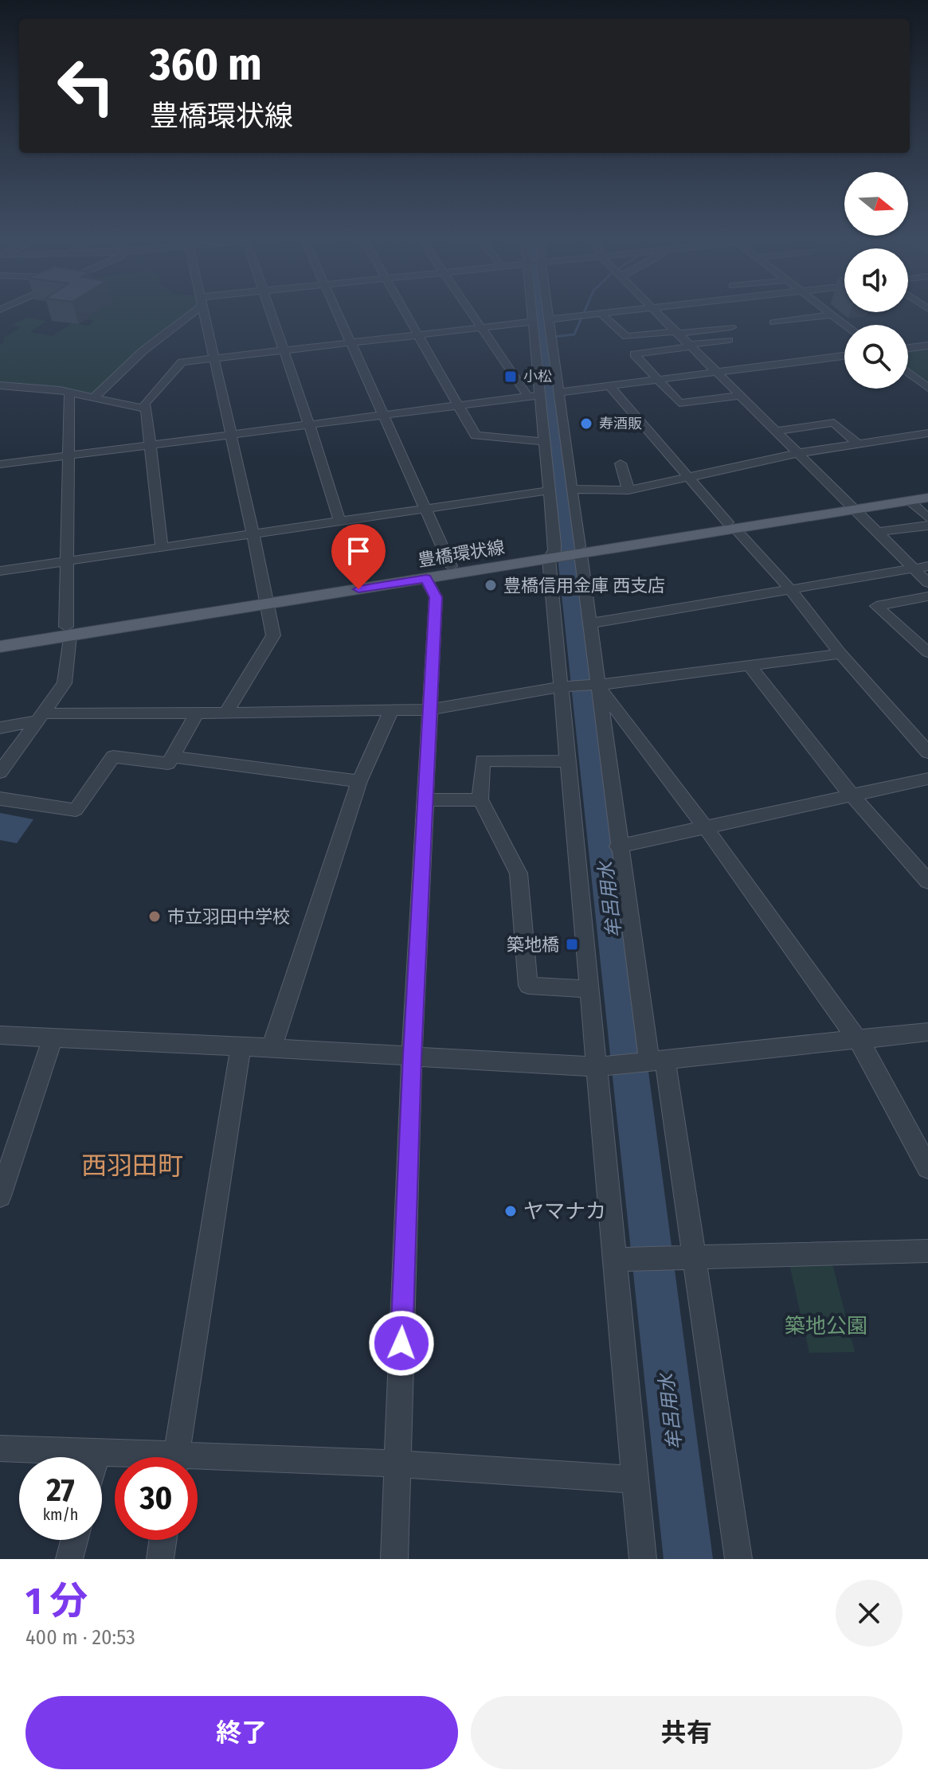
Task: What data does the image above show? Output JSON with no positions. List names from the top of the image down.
{
  "streets": {
    "main road": ["豊橋環状線"]
  },
  "districts": ["西羽田町"],
  "water": ["牟呂用水"],
  "parks": ["築地公園"],
  "places": {
    "transit": ["小松", "築地橋"],
    "other": [
      "寿酒販",
      "豊橋信用金庫 西支店",
      "市立羽田中学校",
      "ヤマナカ"
    ]
  },
  "north": "right",
  "page": {
    "turn": ["360 m", "豊橋環状線"],
    "speed": "27 km/h",
    "limit": "30",
    "heading": ["1 分", "400 m · 20:53"],
    "buttons": ["終了", "共有"]
  }
}
